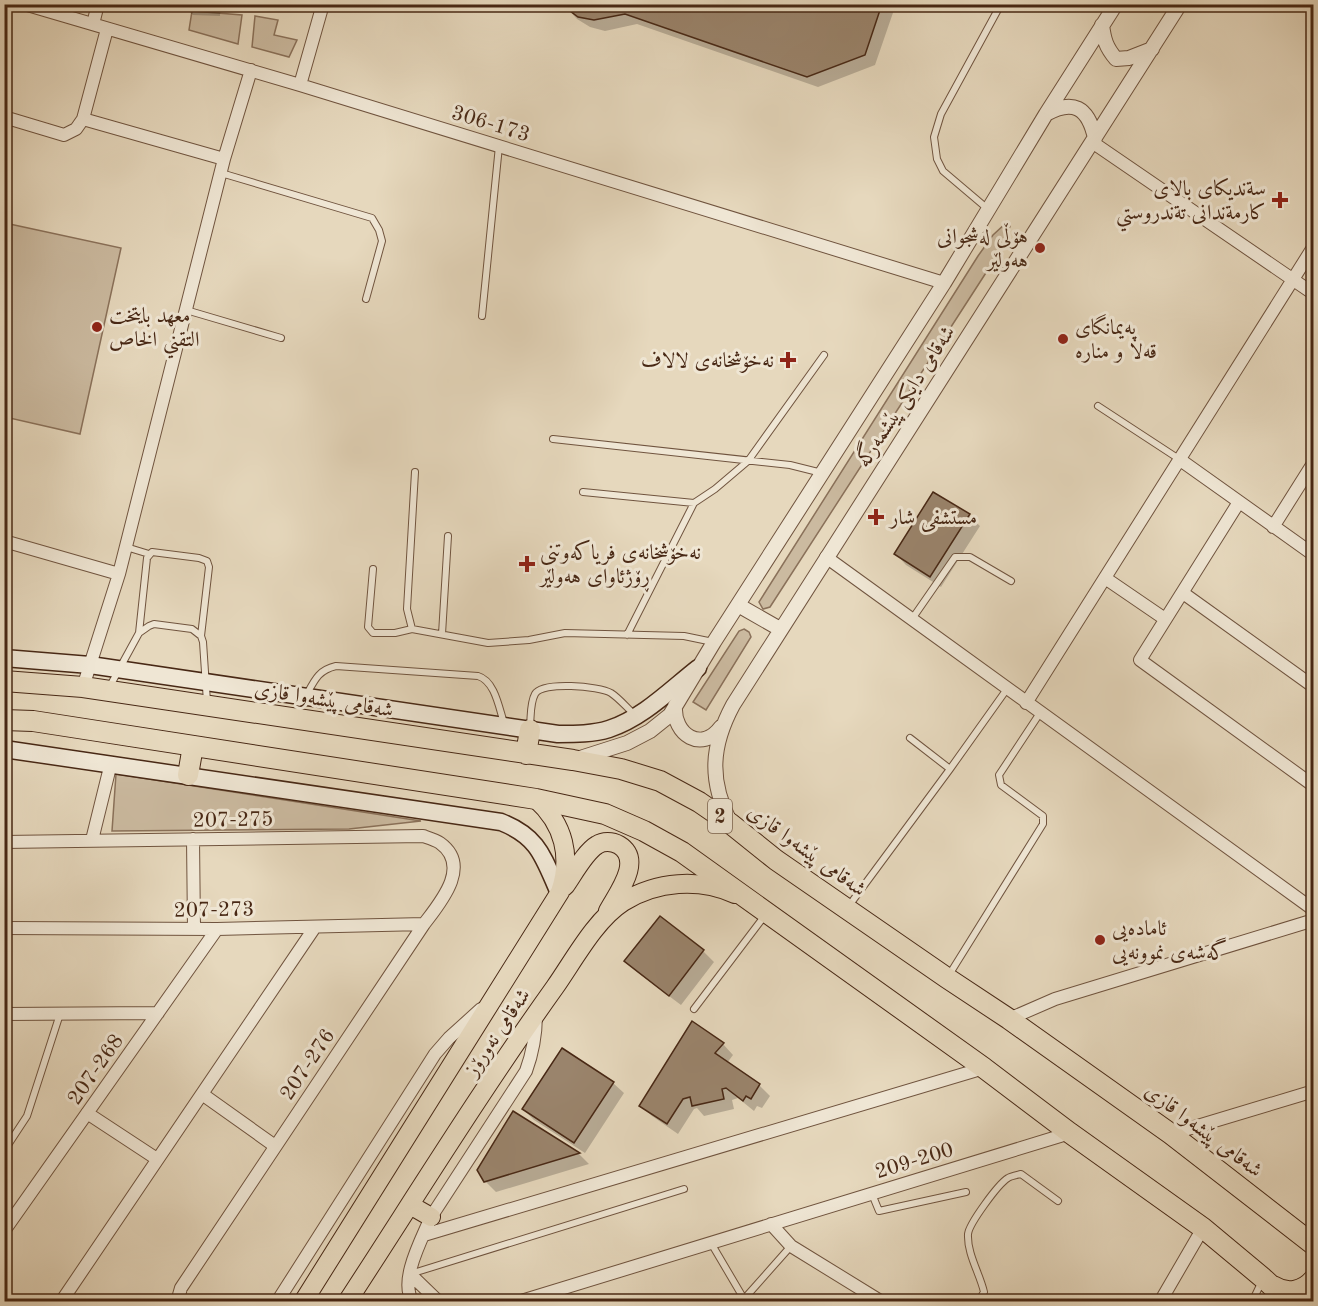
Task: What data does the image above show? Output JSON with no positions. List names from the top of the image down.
{
  "streets": {
    "highway": ["شەقامی پێشەوا قازی", "2"],
    "main road": ["شەقامی نەورۆز"],
    "street": [
      "306-173",
      "شەقامی دایکی پێشمەرگە",
      "207-275",
      "207-273",
      "207-276",
      "207-268",
      "209-200"
    ]
  },
  "crossings": [
    ["306-173", "شەقامی دایکی پێشمەرگە"],
    ["شەقامی دایکی پێشمەرگە", "شەقامی پێشەوا قازی"],
    ["2", "شەقامی نەورۆز"],
    ["2", "209-200"],
    ["207-275", "207-276"],
    ["207-273", "207-276"],
    ["207-273", "207-268"]
  ],
  "places": {
    "health": [
      "سةنديكاى بالاى كارمةندانى تةندروستي",
      "نەخۆشخانەی لالاف",
      "مستشفى شار",
      "نەخۆشخانەی فریاکەوتنی ڕۆژئاوای هەولێر"
    ],
    "other": [
      "هۆڵی لەشجوانی هەولێر",
      "معهد بايتخت التقني الخاص",
      "پەیمانگای قەلا و منارە",
      "ئامادەیی گەشەی نموونەیی"
    ]
  }
}
